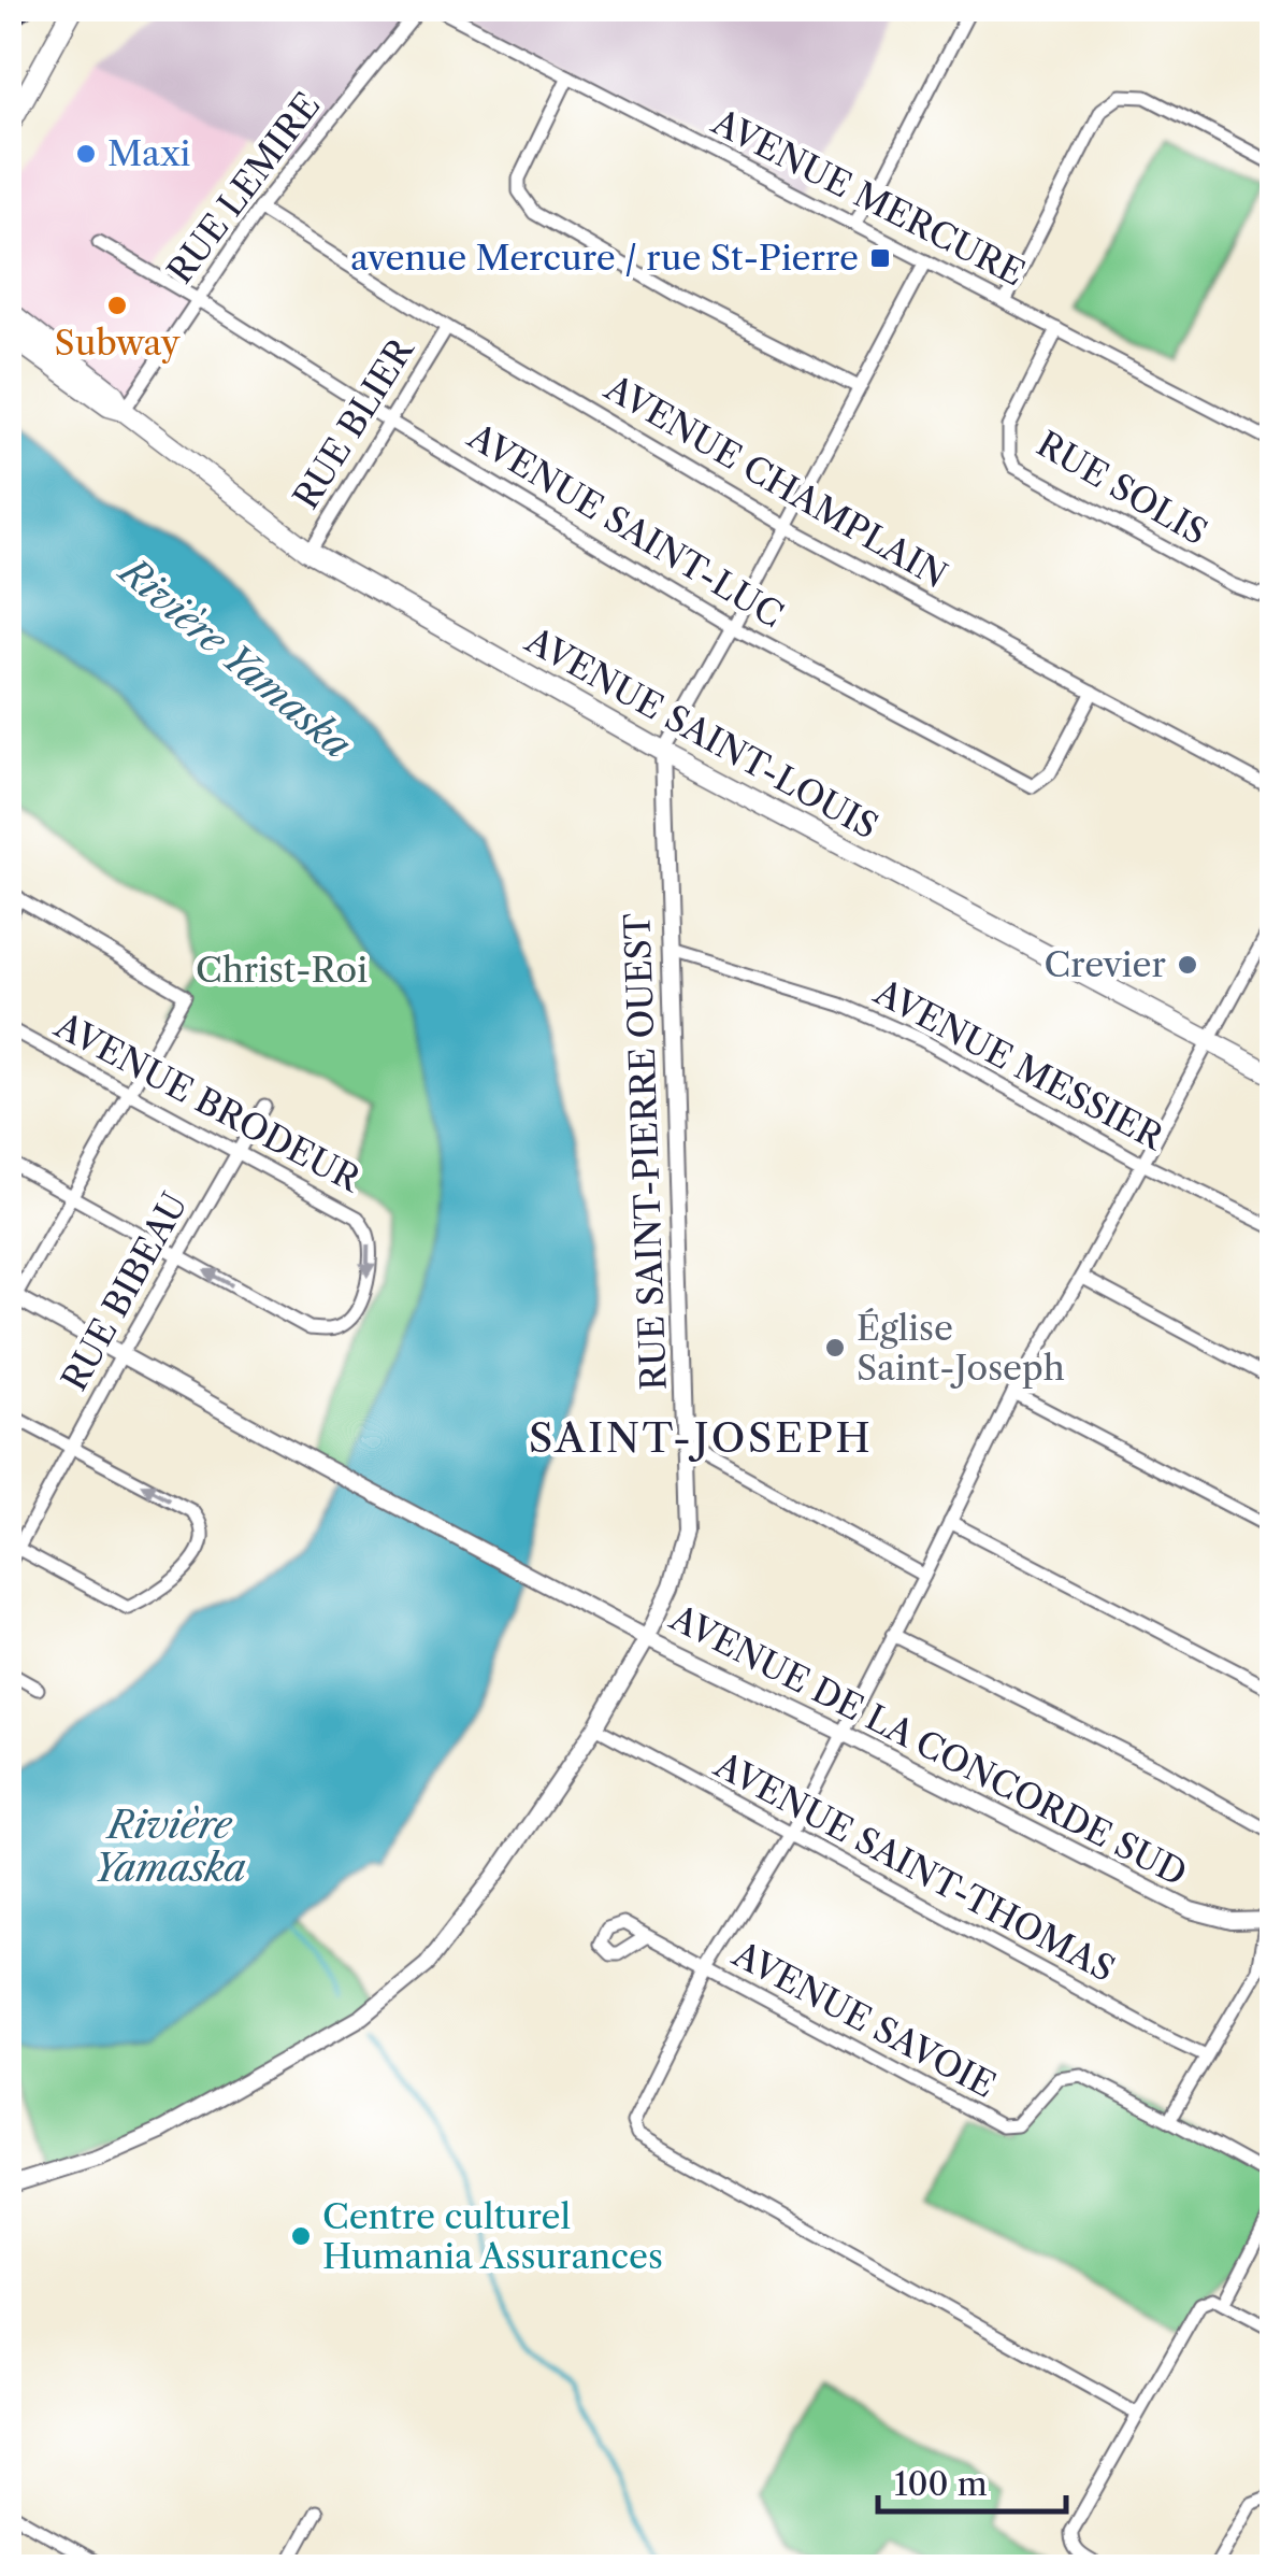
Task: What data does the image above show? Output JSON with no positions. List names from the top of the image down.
{
  "streets": {
    "main road": ["AVENUE SAINT-LOUIS"],
    "street": [
      "RUE LEMIRE",
      "AVENUE MERCURE",
      "RUE BLIER",
      "AVENUE CHAMPLAIN",
      "RUE SOLIS",
      "AVENUE SAINT-LUC",
      "AVENUE MESSIER",
      "AVENUE BRODEUR",
      "RUE SAINT-PIERRE OUEST",
      "RUE BIBEAU",
      "AVENUE DE LA CONCORDE SUD",
      "AVENUE SAINT-THOMAS",
      "AVENUE SAVOIE"
    ]
  },
  "crossings": [
    ["RUE LEMIRE", "AVENUE CHAMPLAIN"],
    ["RUE LEMIRE", "AVENUE SAINT-LUC"],
    ["RUE LEMIRE", "AVENUE SAINT-LOUIS"],
    ["AVENUE MERCURE", "RUE SOLIS"],
    ["RUE BLIER", "AVENUE CHAMPLAIN"],
    ["RUE BLIER", "AVENUE SAINT-LUC"],
    ["RUE BLIER", "AVENUE SAINT-LOUIS"],
    ["AVENUE CHAMPLAIN", "AVENUE SAINT-LUC"],
    ["AVENUE SAINT-LOUIS", "RUE SAINT-PIERRE OUEST"],
    ["AVENUE MESSIER", "RUE SAINT-PIERRE OUEST"],
    ["AVENUE BRODEUR", "RUE BIBEAU"],
    ["RUE SAINT-PIERRE OUEST", "AVENUE DE LA CONCORDE SUD"],
    ["RUE SAINT-PIERRE OUEST", "AVENUE SAINT-THOMAS"],
    ["RUE BIBEAU", "AVENUE DE LA CONCORDE SUD"]
  ],
  "districts": ["SAINT-JOSEPH"],
  "water": ["Rivière Yamaska"],
  "parks": ["Christ-Roi"],
  "places": {
    "other": [
      "Maxi",
      "Subway",
      "Crevier",
      "Église Saint-Joseph",
      "Centre culturel Humania Assurances"
    ],
    "transit": ["avenue Mercure / rue St-Pierre"]
  },
  "scale_bar": "100 m"
}
